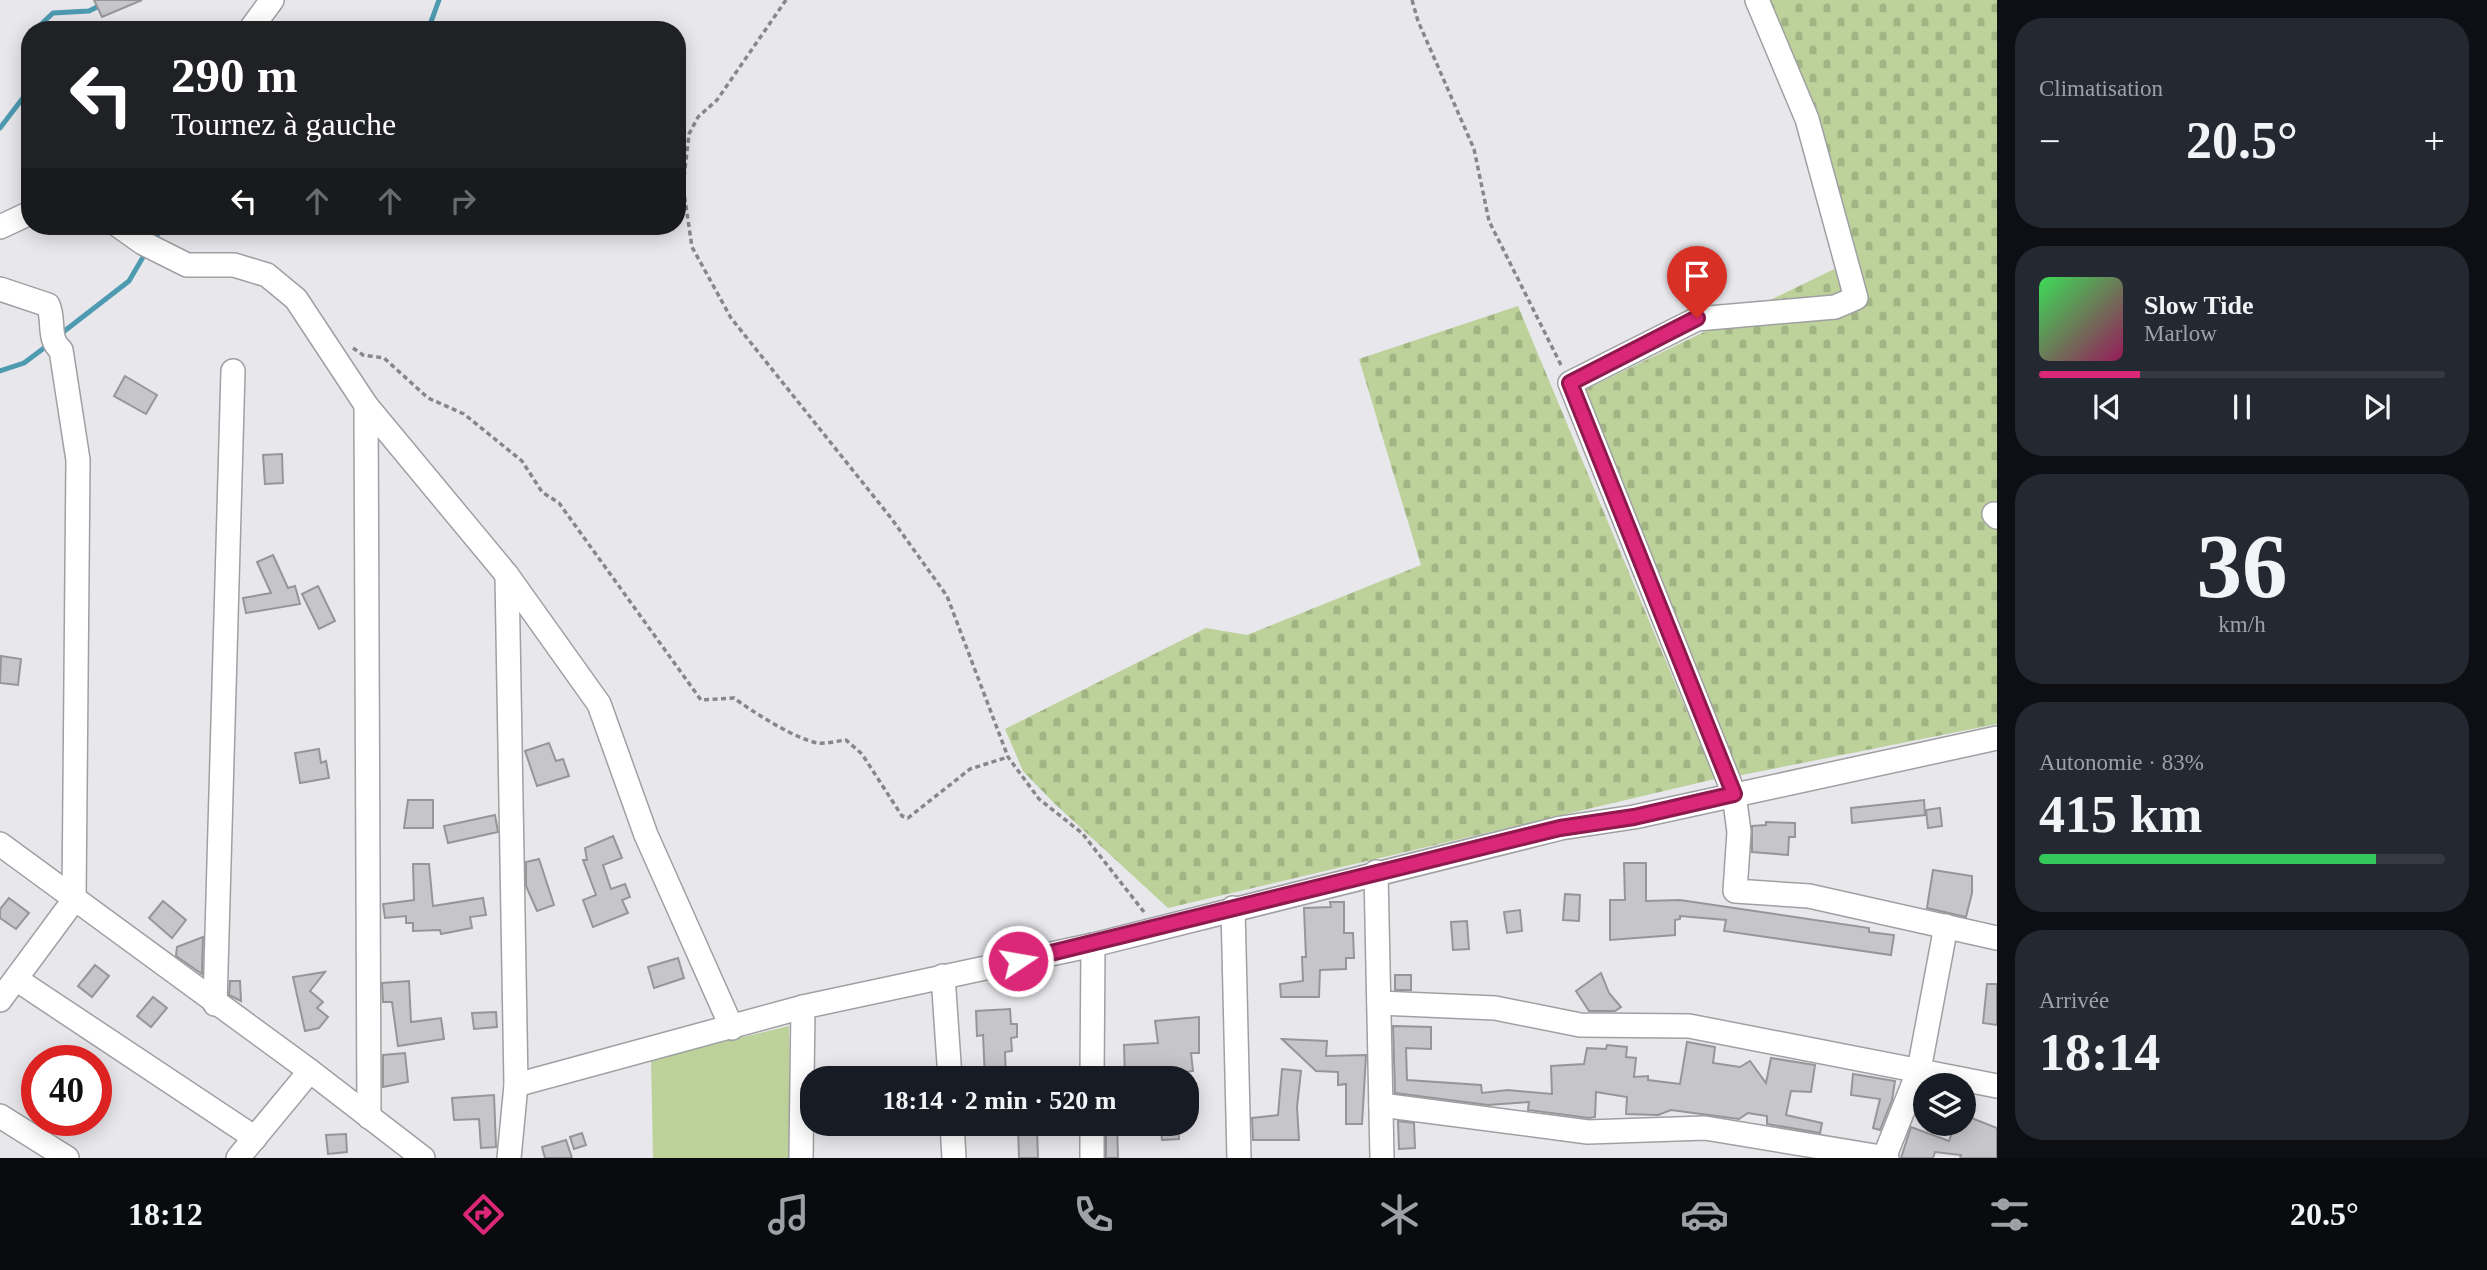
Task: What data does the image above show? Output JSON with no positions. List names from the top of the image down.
{
  "page": {
    "tile": [
      "Climatisation",
      ["36", "km/h"],
      ["Autonomie · 83%", "415 km"],
      ["Arrivée", "18:14"]
    ],
    "turn": ["290 m", "Tournez à gauche"],
    "heat": ["−", "20.5°", "+"],
    "song": ["Slow Tide", "Marlow"],
    "limit": "40",
    "trip": "18:14 · 2 min · 520 m",
    "tabs": ["18:12", "20.5°"]
  }
}
